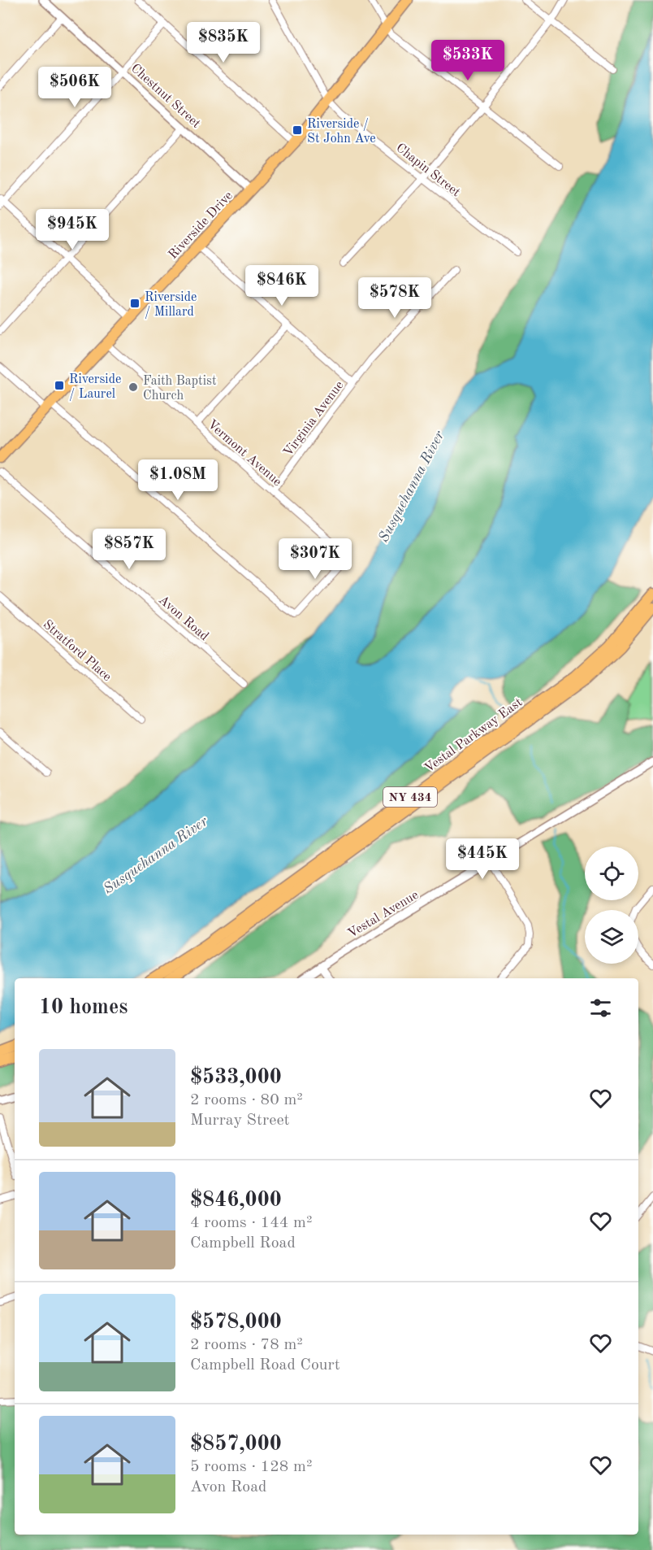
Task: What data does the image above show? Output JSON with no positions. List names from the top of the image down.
{
  "streets": {
    "main road": ["Riverside Drive", "Vestal Parkway East", "NY 434"],
    "street": [
      "Chestnut Street",
      "Chapin Street",
      "Virginia Avenue",
      "Vermont Avenue",
      "Avon Road",
      "Stratford Place",
      "Vestal Avenue"
    ]
  },
  "crossings": [
    ["Chestnut Street", "Riverside Drive"],
    ["Chapin Street", "Riverside Drive"],
    ["Riverside Drive", "Vermont Avenue"],
    ["Virginia Avenue", "Vermont Avenue"]
  ],
  "water": ["Susquehanna River"],
  "places": {
    "transit": ["Riverside / St John Ave", "Riverside / Millard", "Riverside / Laurel"],
    "other": ["Faith Baptist Church"]
  },
  "page": {
    "price": [
      "$835K",
      "$533K",
      "$506K",
      "$945K",
      "$846K",
      "$578K",
      "$1.08M",
      "$857K",
      "$307K",
      "$445K"
    ],
    "heading": "10 homes",
    "list": [
      {
        "name": "$533,000",
        "note": "2 rooms · 80 m² · Murray Street"
      },
      {
        "name": "$846,000",
        "note": "4 rooms · 144 m² · Campbell Road"
      },
      {
        "name": "$578,000",
        "note": "2 rooms · 78 m² · Campbell Road Court"
      },
      {
        "name": "$857,000",
        "note": "5 rooms · 128 m² · Avon Road"
      }
    ]
  }
}
